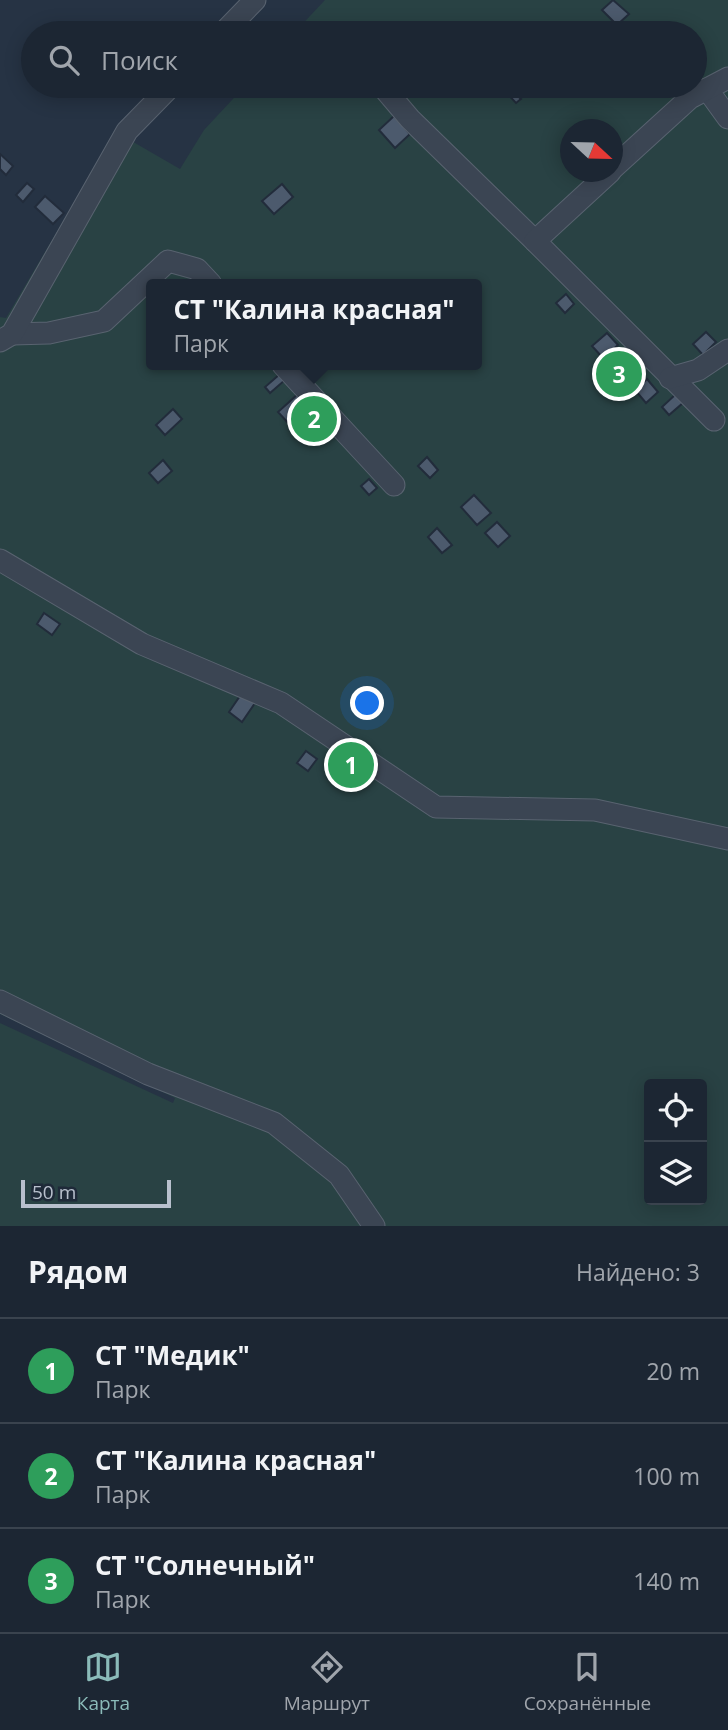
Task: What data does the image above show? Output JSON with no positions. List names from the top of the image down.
{
  "scale_bar": "50 m",
  "north": "right",
  "page": {
    "search": "Поиск",
    "popup": ["СТ \"Калина красная\"", "Парк"],
    "pins": ["3", "2", "1"],
    "scale": "50 m",
    "heading": ["Рядом", "Найдено: 3"],
    "list": [
      {
        "mark": "1",
        "name": "СТ \"Медик\"",
        "note": "Парк",
        "value": "20 m"
      },
      {
        "mark": "2",
        "name": "СТ \"Калина красная\"",
        "note": "Парк",
        "value": "100 m"
      },
      {
        "mark": "3",
        "name": "СТ \"Солнечный\"",
        "note": "Парк",
        "value": "140 m"
      }
    ],
    "nav": ["Карта", "Маршрут", "Сохранённые"]
  }
}
